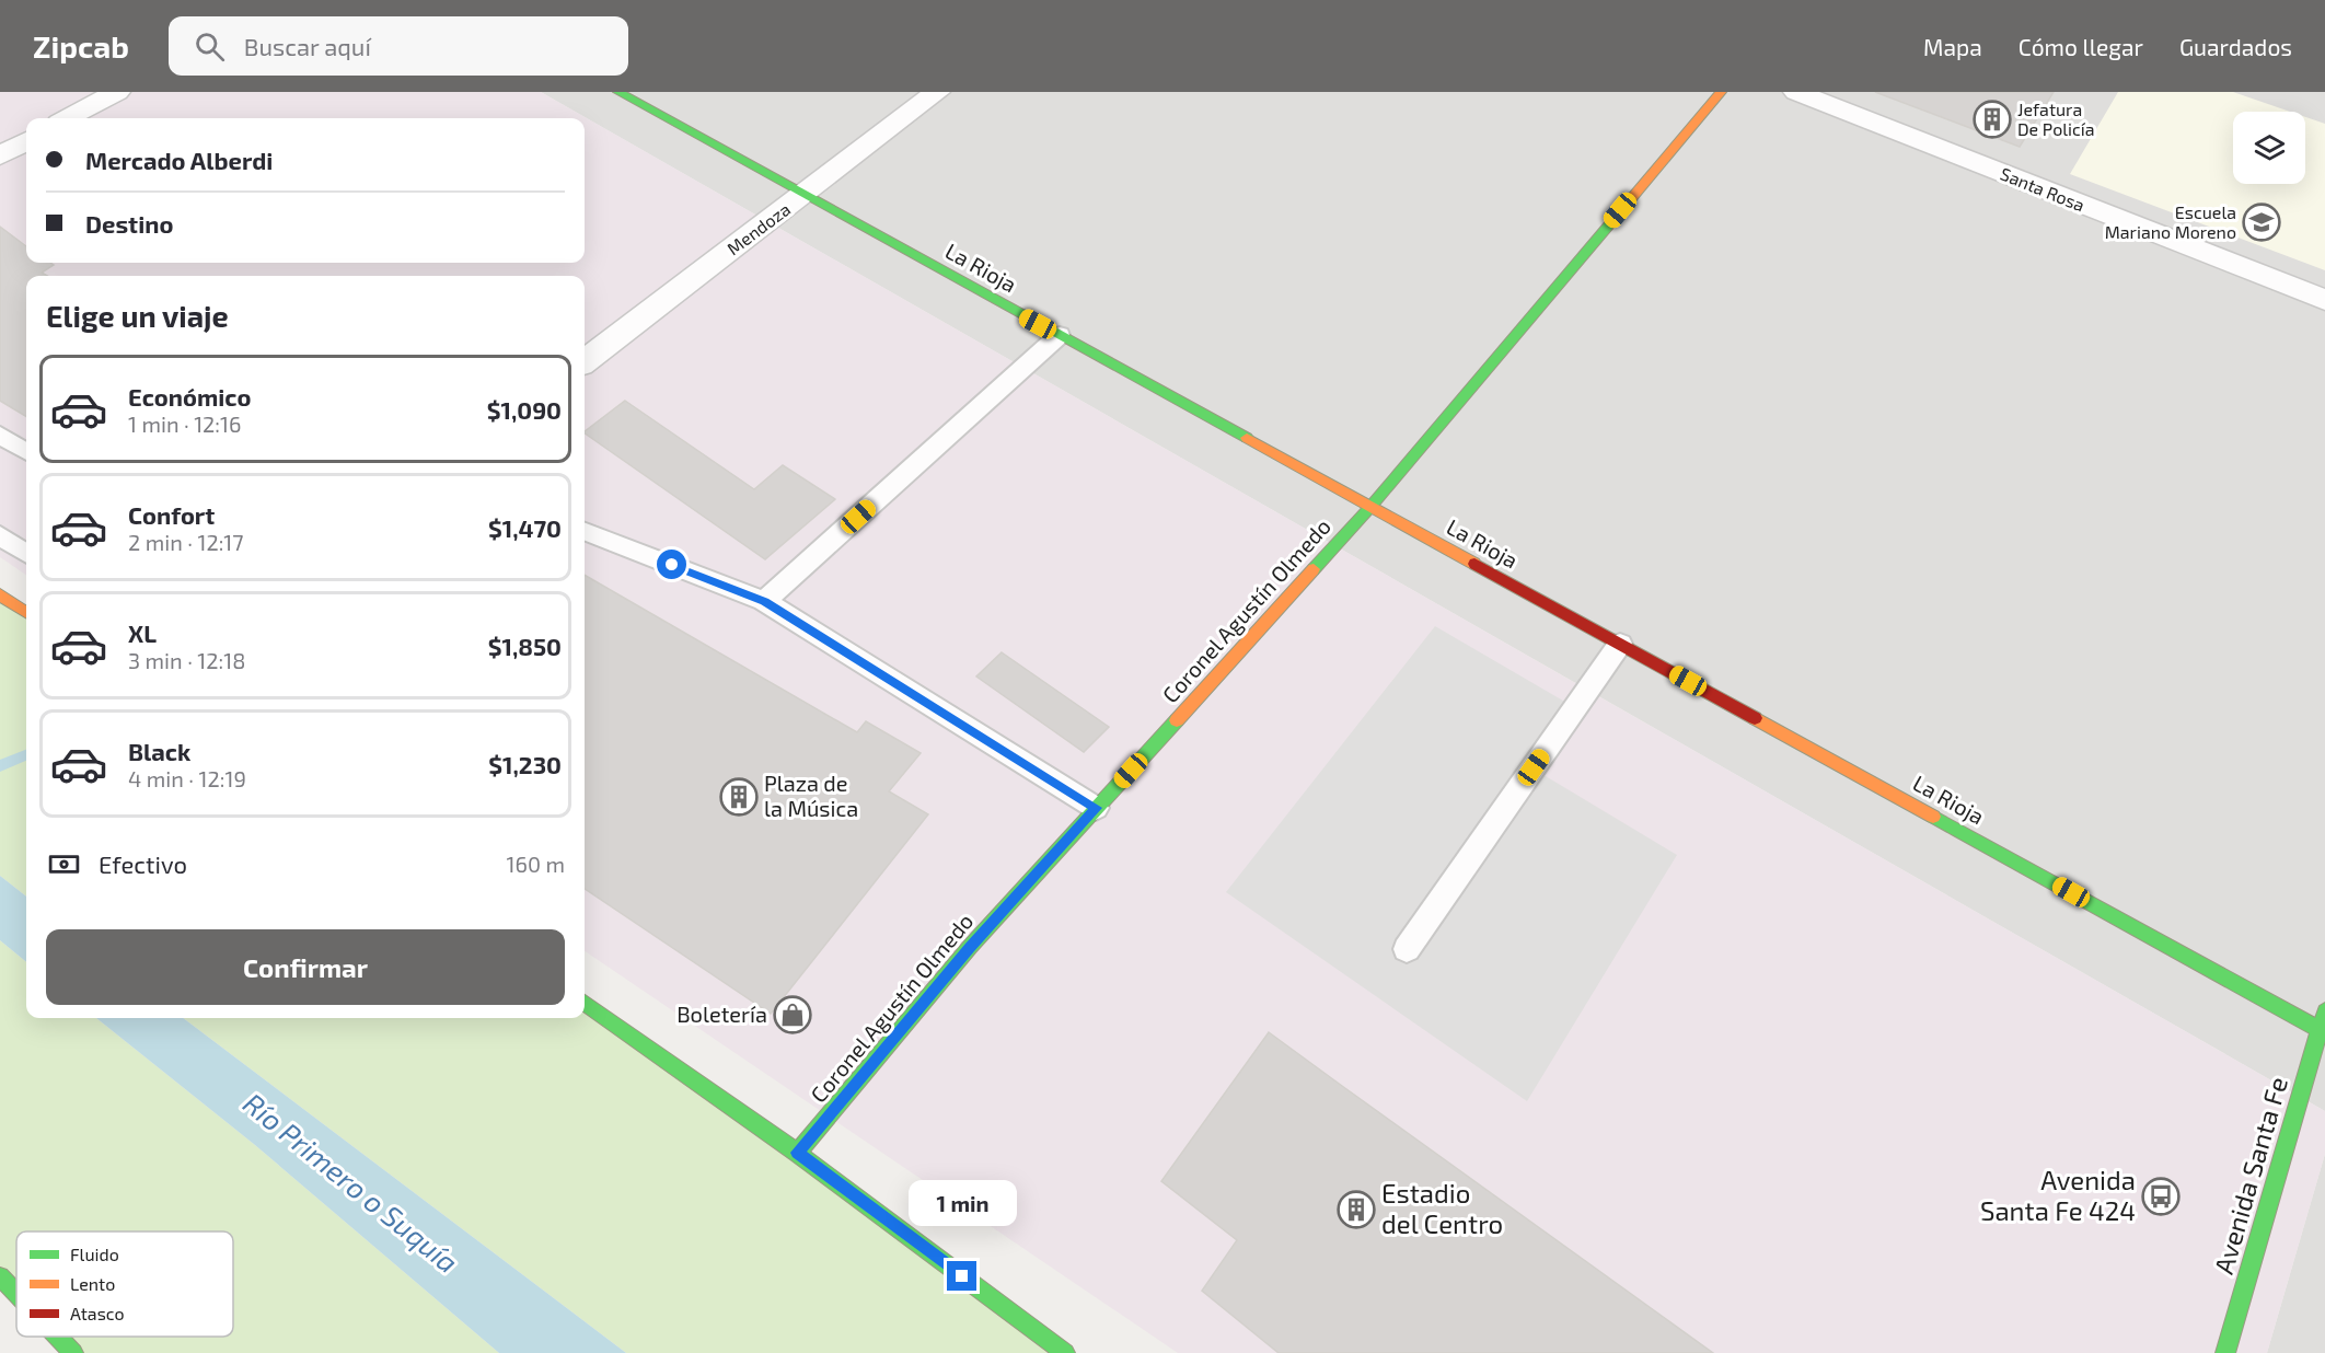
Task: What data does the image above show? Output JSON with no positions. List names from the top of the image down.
{
  "streets": {
    "street": [
      "Santa Rosa",
      "Mendoza",
      "La Rioja",
      "Coronel Agustín Olmedo",
      "Avenida Santa Fe"
    ]
  },
  "crossings": [
    ["Mendoza", "La Rioja"],
    ["La Rioja", "Coronel Agustín Olmedo"],
    ["La Rioja", "Avenida Santa Fe"]
  ],
  "water": ["Río Primero o Suquía"],
  "places": {
    "building": ["Jefatura De Policía", "Plaza de la Música", "Estadio del Centro"],
    "school or university": ["Escuela Mariano Moreno"],
    "shop": ["Boletería"],
    "bus stop": ["Avenida Santa Fe 424"]
  },
  "legend": ["Fluido", "Lento", "Atasco"],
  "page": {
    "header": "Zipcab",
    "search": "Buscar aquí",
    "nav": ["Mapa", "Cómo llegar", "Guardados"],
    "banner": ["Mercado Alberdi", "Destino"],
    "heading": "Elige un viaje",
    "list": [
      {
        "name": "Económico",
        "note": "1 min · 12:16",
        "value": "$1,090"
      },
      {
        "name": "Confort",
        "note": "2 min · 12:17",
        "value": "$1,470"
      },
      {
        "name": "XL",
        "note": "3 min · 12:18",
        "value": "$1,850"
      },
      {
        "name": "Black",
        "note": "4 min · 12:19",
        "value": "$1,230"
      }
    ],
    "pay": ["Efectivo", "160 m"],
    "buttons": "Confirmar",
    "bubble": "1 min"
  }
}
